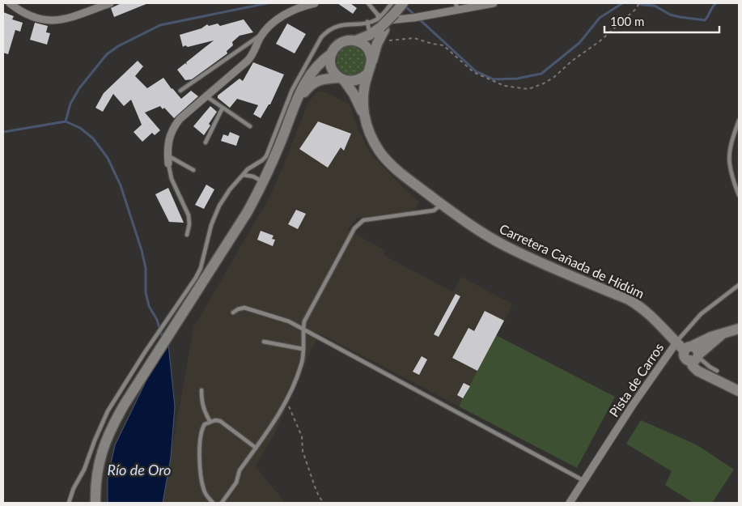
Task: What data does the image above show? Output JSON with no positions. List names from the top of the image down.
{
  "streets": {
    "main road": ["Carretera Cañada de Hidúm"],
    "street": ["Pista de Carros"]
  },
  "crossings": [
    ["Carretera Cañada de Hidúm", "Pista de Carros"]
  ],
  "water": ["Río de Oro"],
  "scale_bar": "100 m"
}
